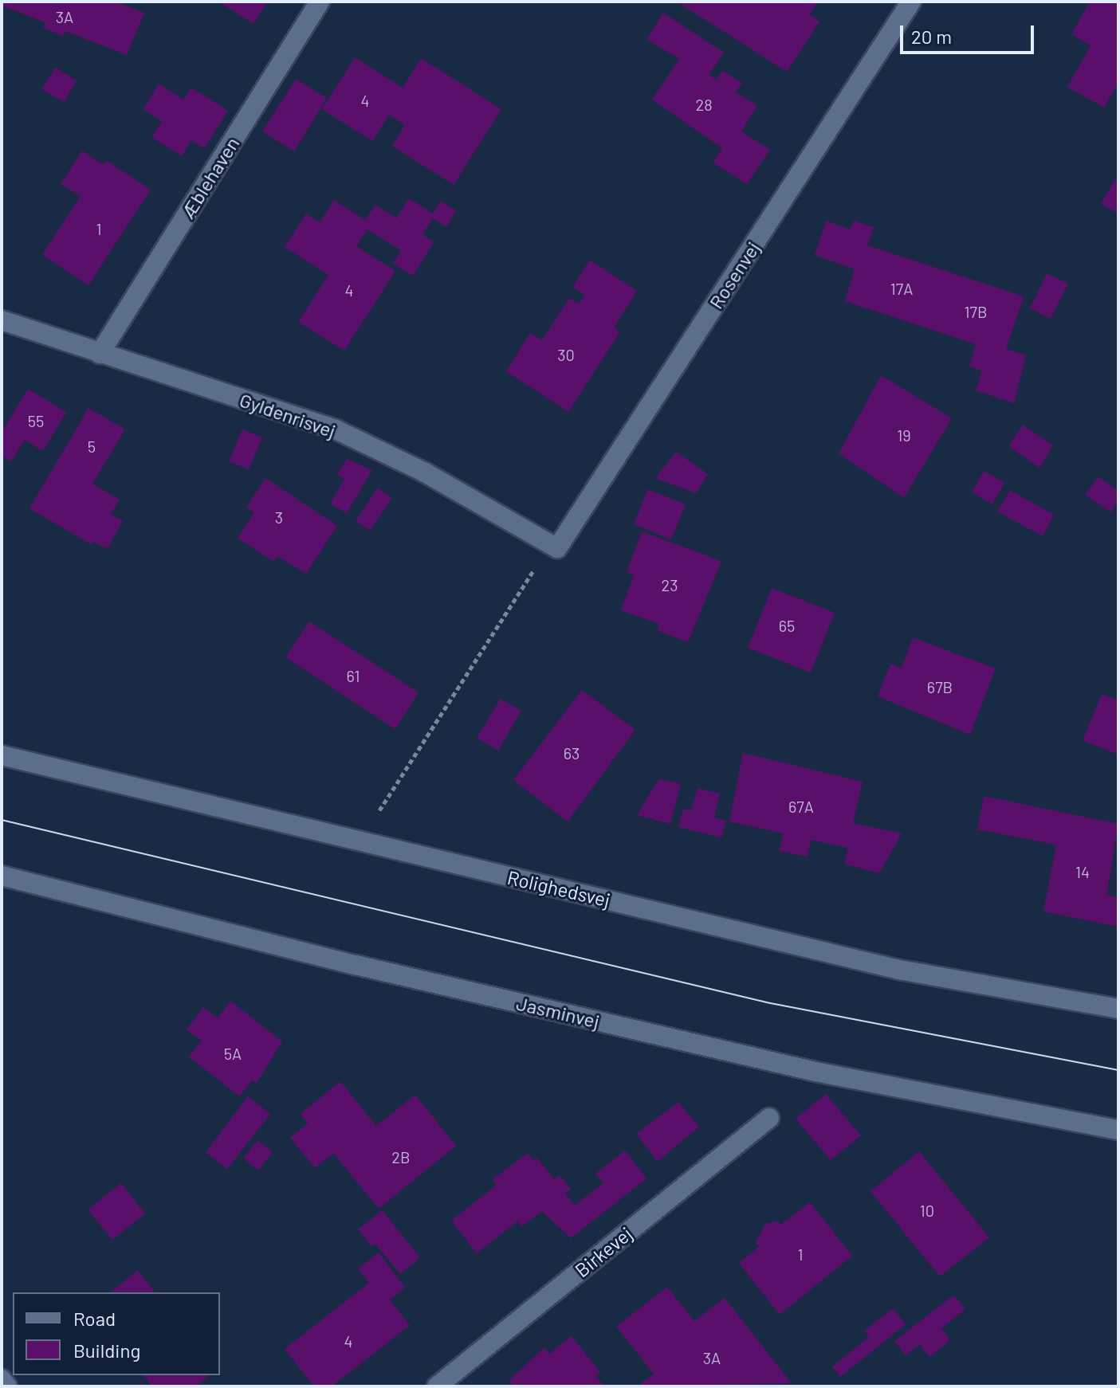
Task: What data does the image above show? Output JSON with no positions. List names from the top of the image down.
{
  "streets": {
    "street": [
      "Æblehaven",
      "Rosenvej",
      "Gyldenrisvej",
      "Rolighedsvej",
      "Jasminvej",
      "Birkevej"
    ]
  },
  "crossings": [
    ["Æblehaven", "Gyldenrisvej"],
    ["Rosenvej", "Gyldenrisvej"]
  ],
  "house_numbers": [
    "3A",
    "4",
    "28",
    "1",
    "17A",
    "4",
    "17B",
    "30",
    "55",
    "19",
    "5",
    "3",
    "23",
    "65",
    "61",
    "67B",
    "63",
    "67A",
    "14",
    "5A",
    "2B",
    "10",
    "1",
    "4",
    "3A"
  ],
  "legend": ["Road", "Building"],
  "scale_bar": "20 m"
}
